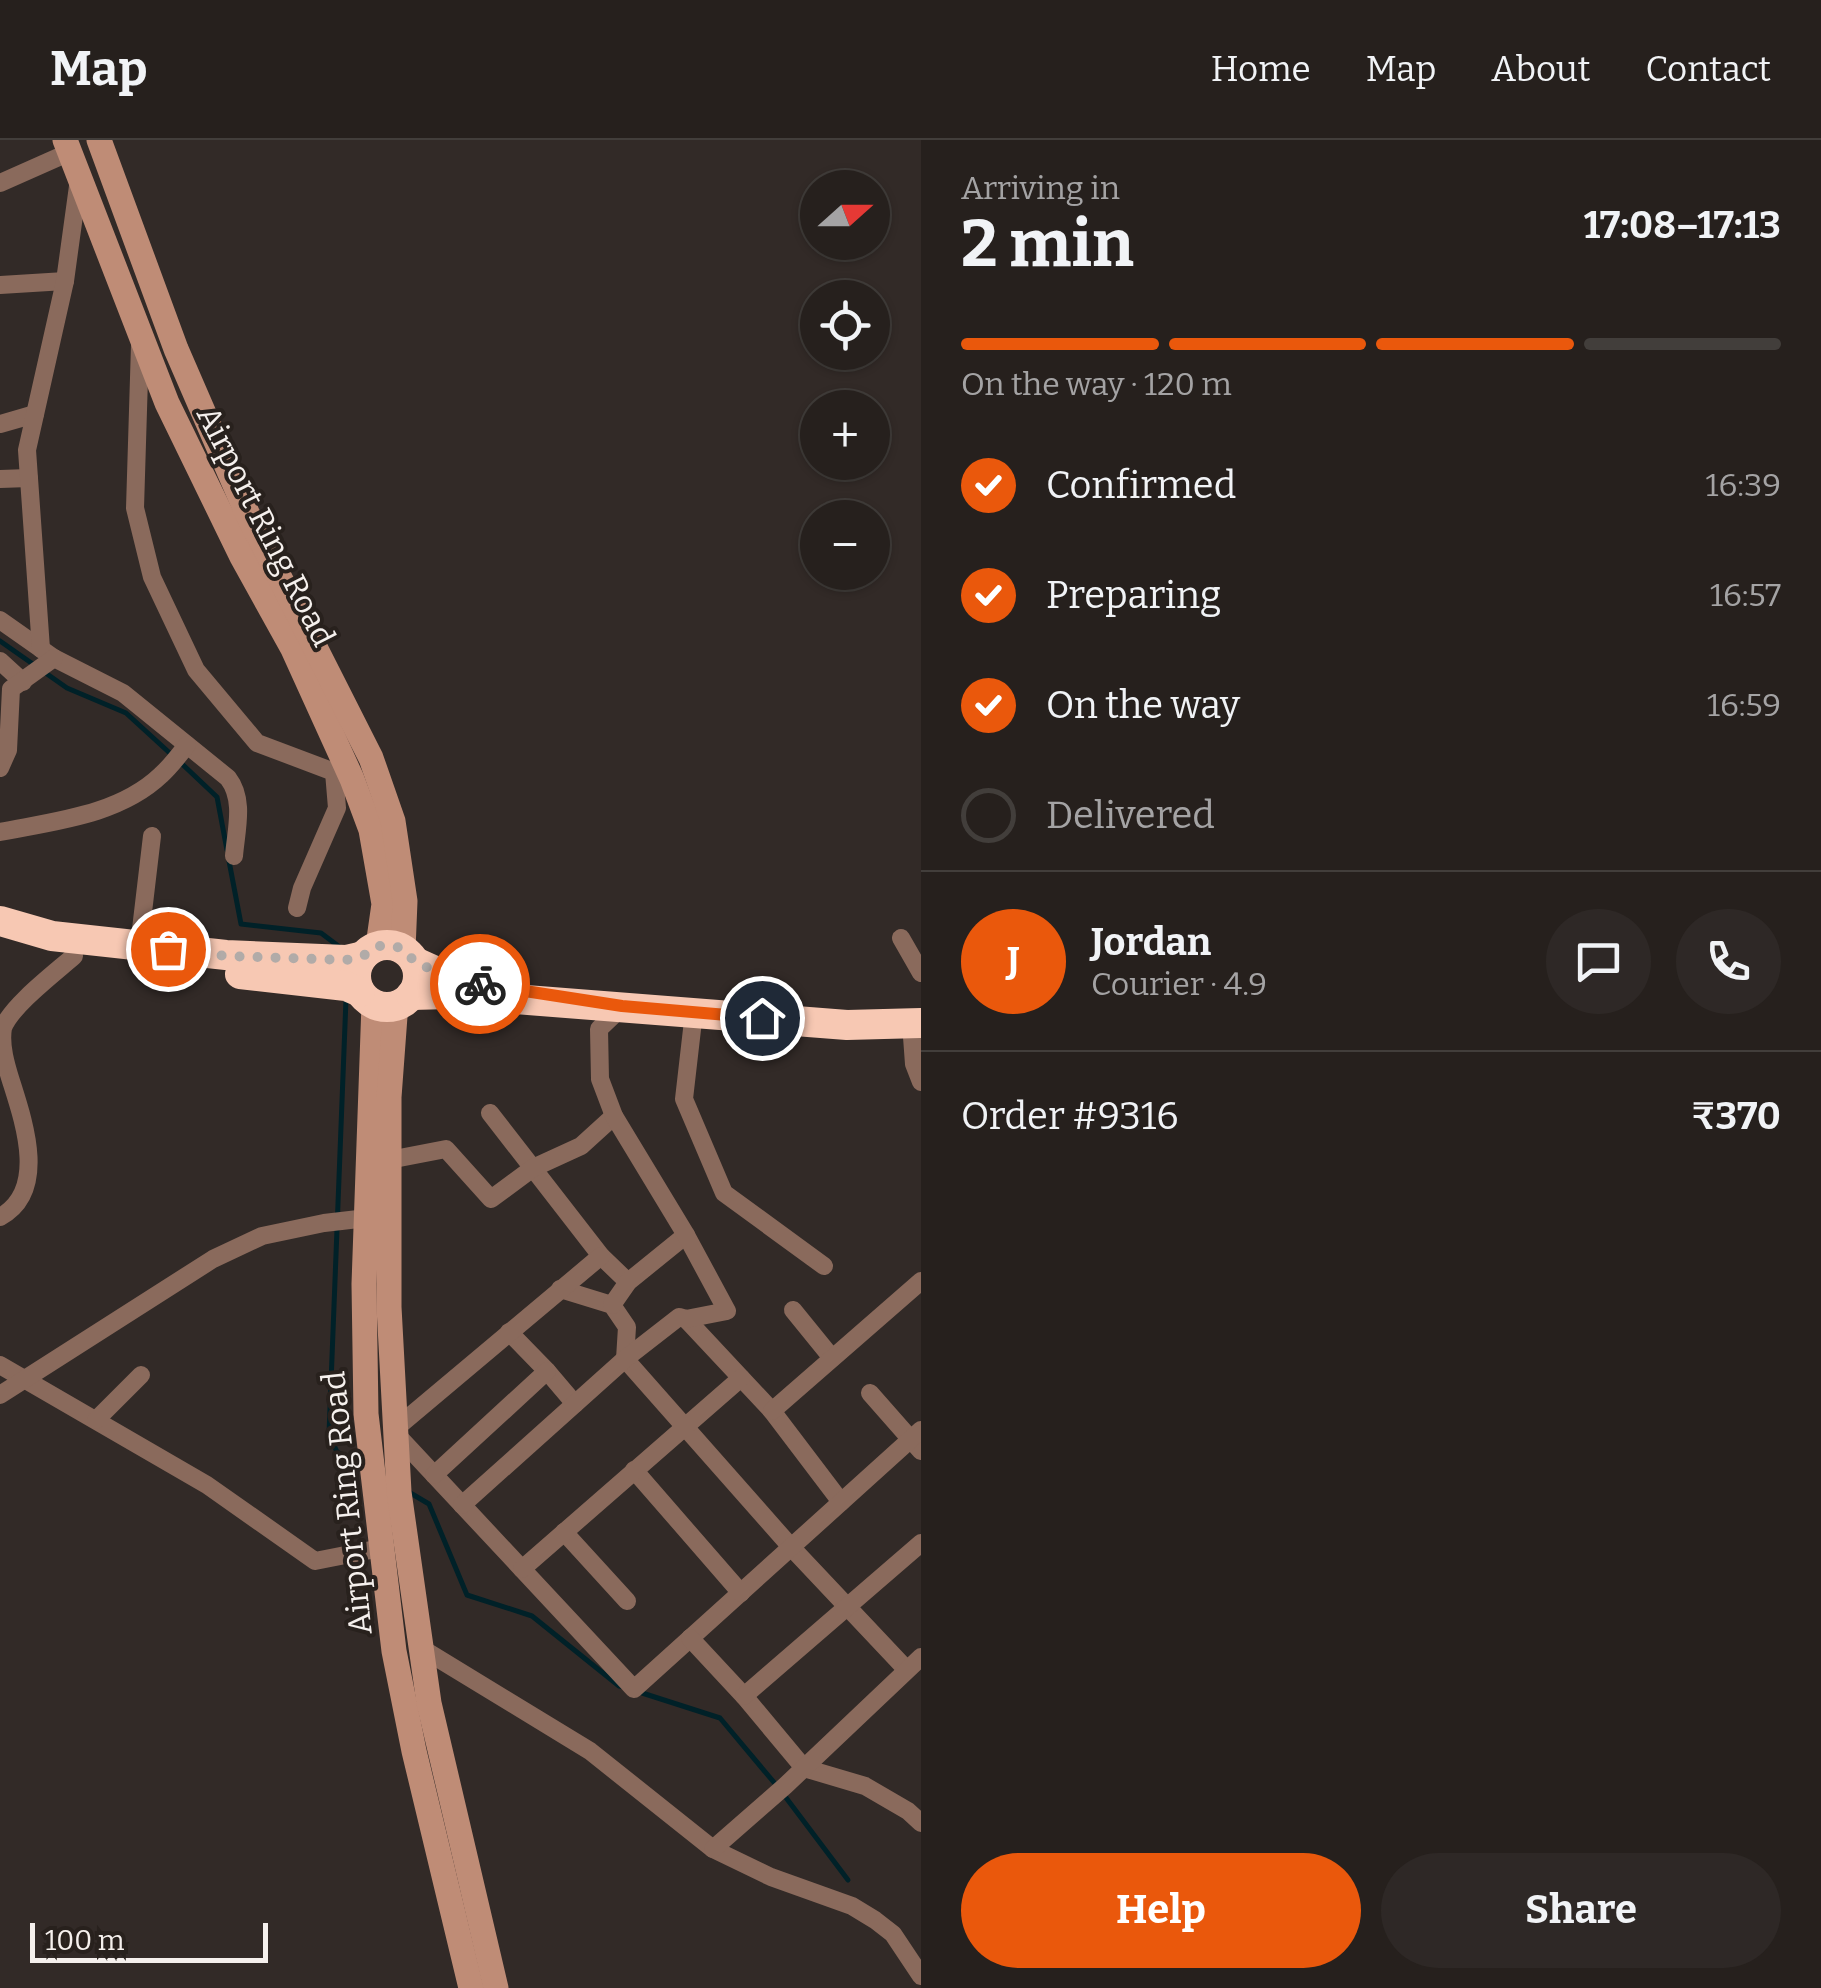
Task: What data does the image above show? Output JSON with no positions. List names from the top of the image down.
{
  "streets": {
    "main road": ["Airport Ring Road"]
  },
  "scale_bar": "100 m",
  "north": "right",
  "page": {
    "header": "Map",
    "nav": [
      "Home",
      "Map",
      "About",
      "Contact"
    ],
    "heading": ["2 min", "Arriving in", "17:08–17:13"],
    "panel": [
      "Jordan",
      "Courier · 4.9",
      "Order #9316",
      "₹370"
    ],
    "map_buttons": ["+", "−"],
    "bar": "On the way · 120 m",
    "list": [
      ["Confirmed", "16:39"],
      ["Preparing", "16:57"],
      ["On the way", "16:59"],
      "Delivered"
    ],
    "round": "J",
    "buttons": ["Help", "Share"],
    "scale": "100 m"
  }
}
